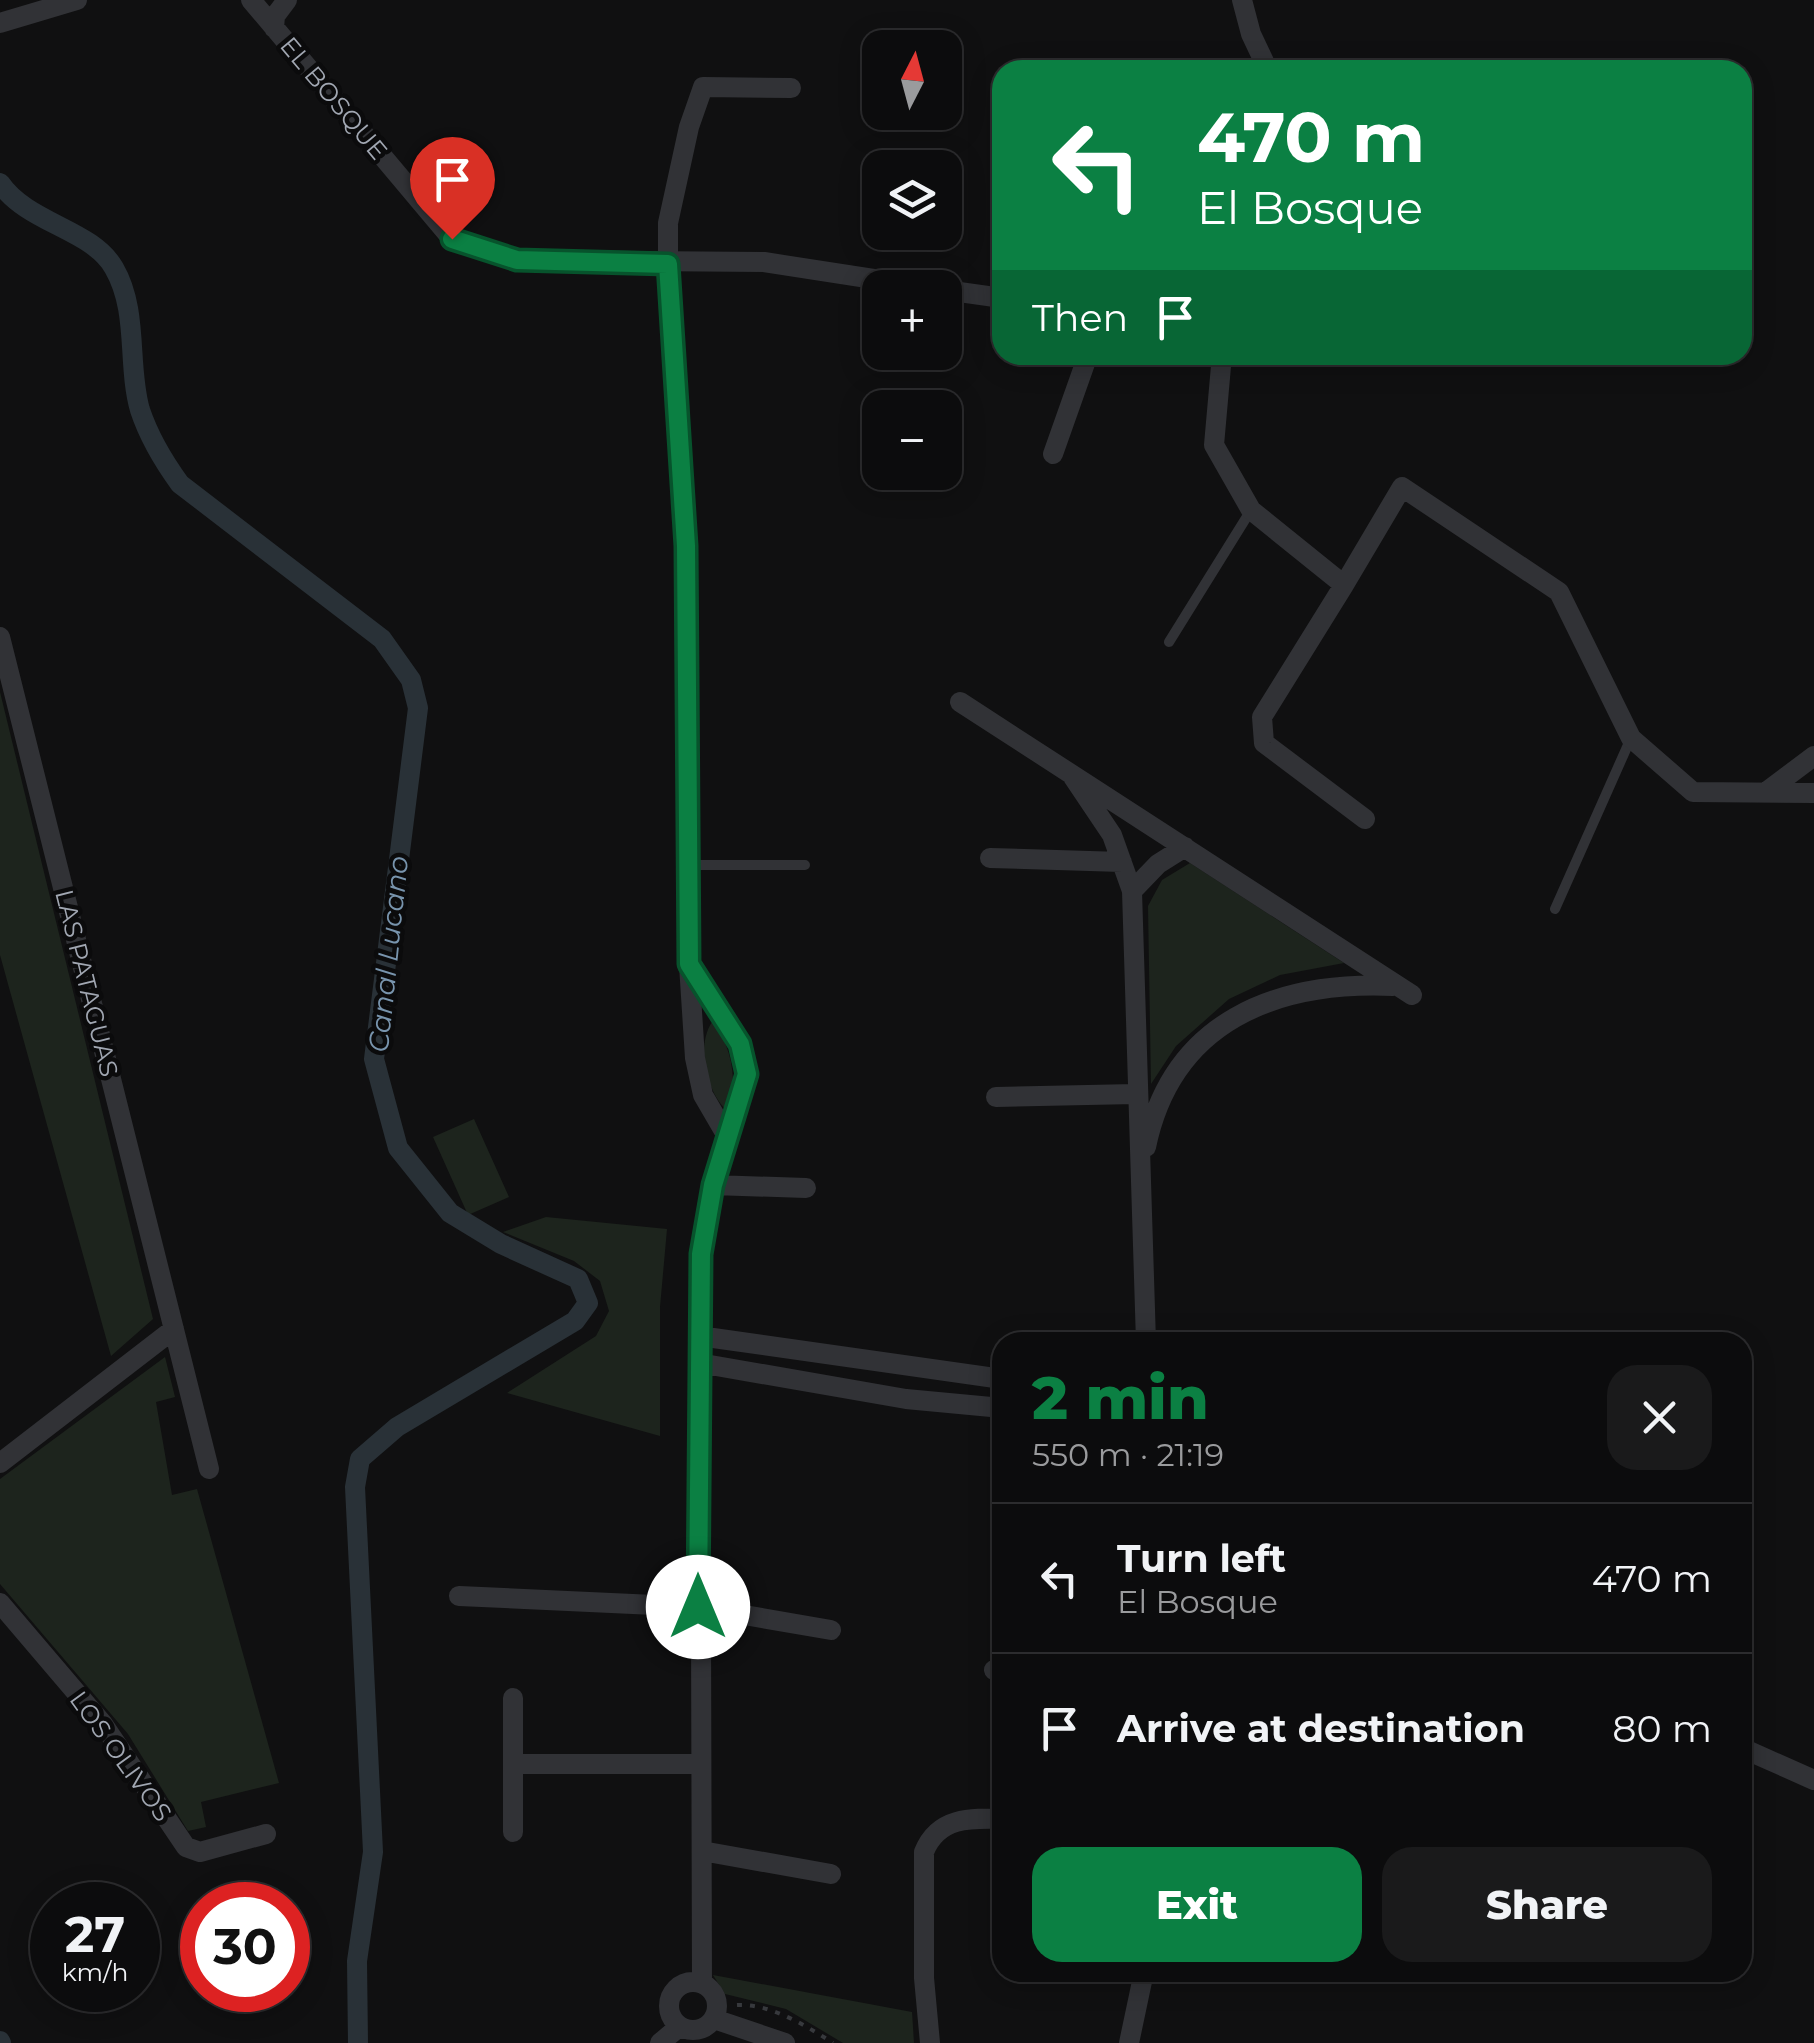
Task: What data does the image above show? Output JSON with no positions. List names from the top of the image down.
{
  "streets": {
    "street": ["EL BOSQUE", "LAS PATAGUAS", "LOS OLIVOS"]
  },
  "water": ["Canal Lucano"],
  "north": "top",
  "page": {
    "map_buttons": ["+", "−"],
    "turn": ["470 m", "El Bosque"],
    "then": "Then",
    "heading": ["2 min", "550 m · 21:19"],
    "list": [
      {
        "name": "Turn left",
        "note": "El Bosque",
        "value": "470 m"
      },
      {
        "name": "Arrive at destination",
        "value": "80 m"
      }
    ],
    "buttons": ["Exit", "Share"],
    "speed": "27 km/h",
    "limit": "30"
  }
}
